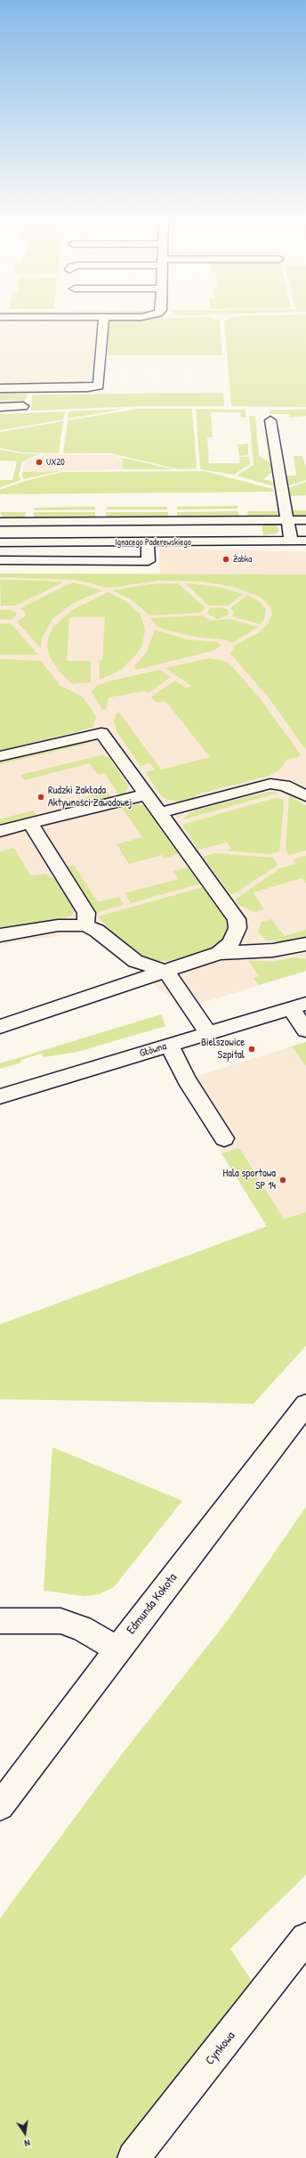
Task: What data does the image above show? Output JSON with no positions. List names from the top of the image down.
{
  "streets": {
    "street": [
      "Ignacego Paderewskiego",
      "Główna",
      "Edmunda Kokota",
      "Cynkowa"
    ]
  },
  "places": [
    "UX20",
    "Żabka",
    "Rudzki Zakłada Aktywności Zawodowej",
    "Bielszowice Szpital",
    "Hala sportowa SP 14"
  ],
  "north": "bottom"
}
